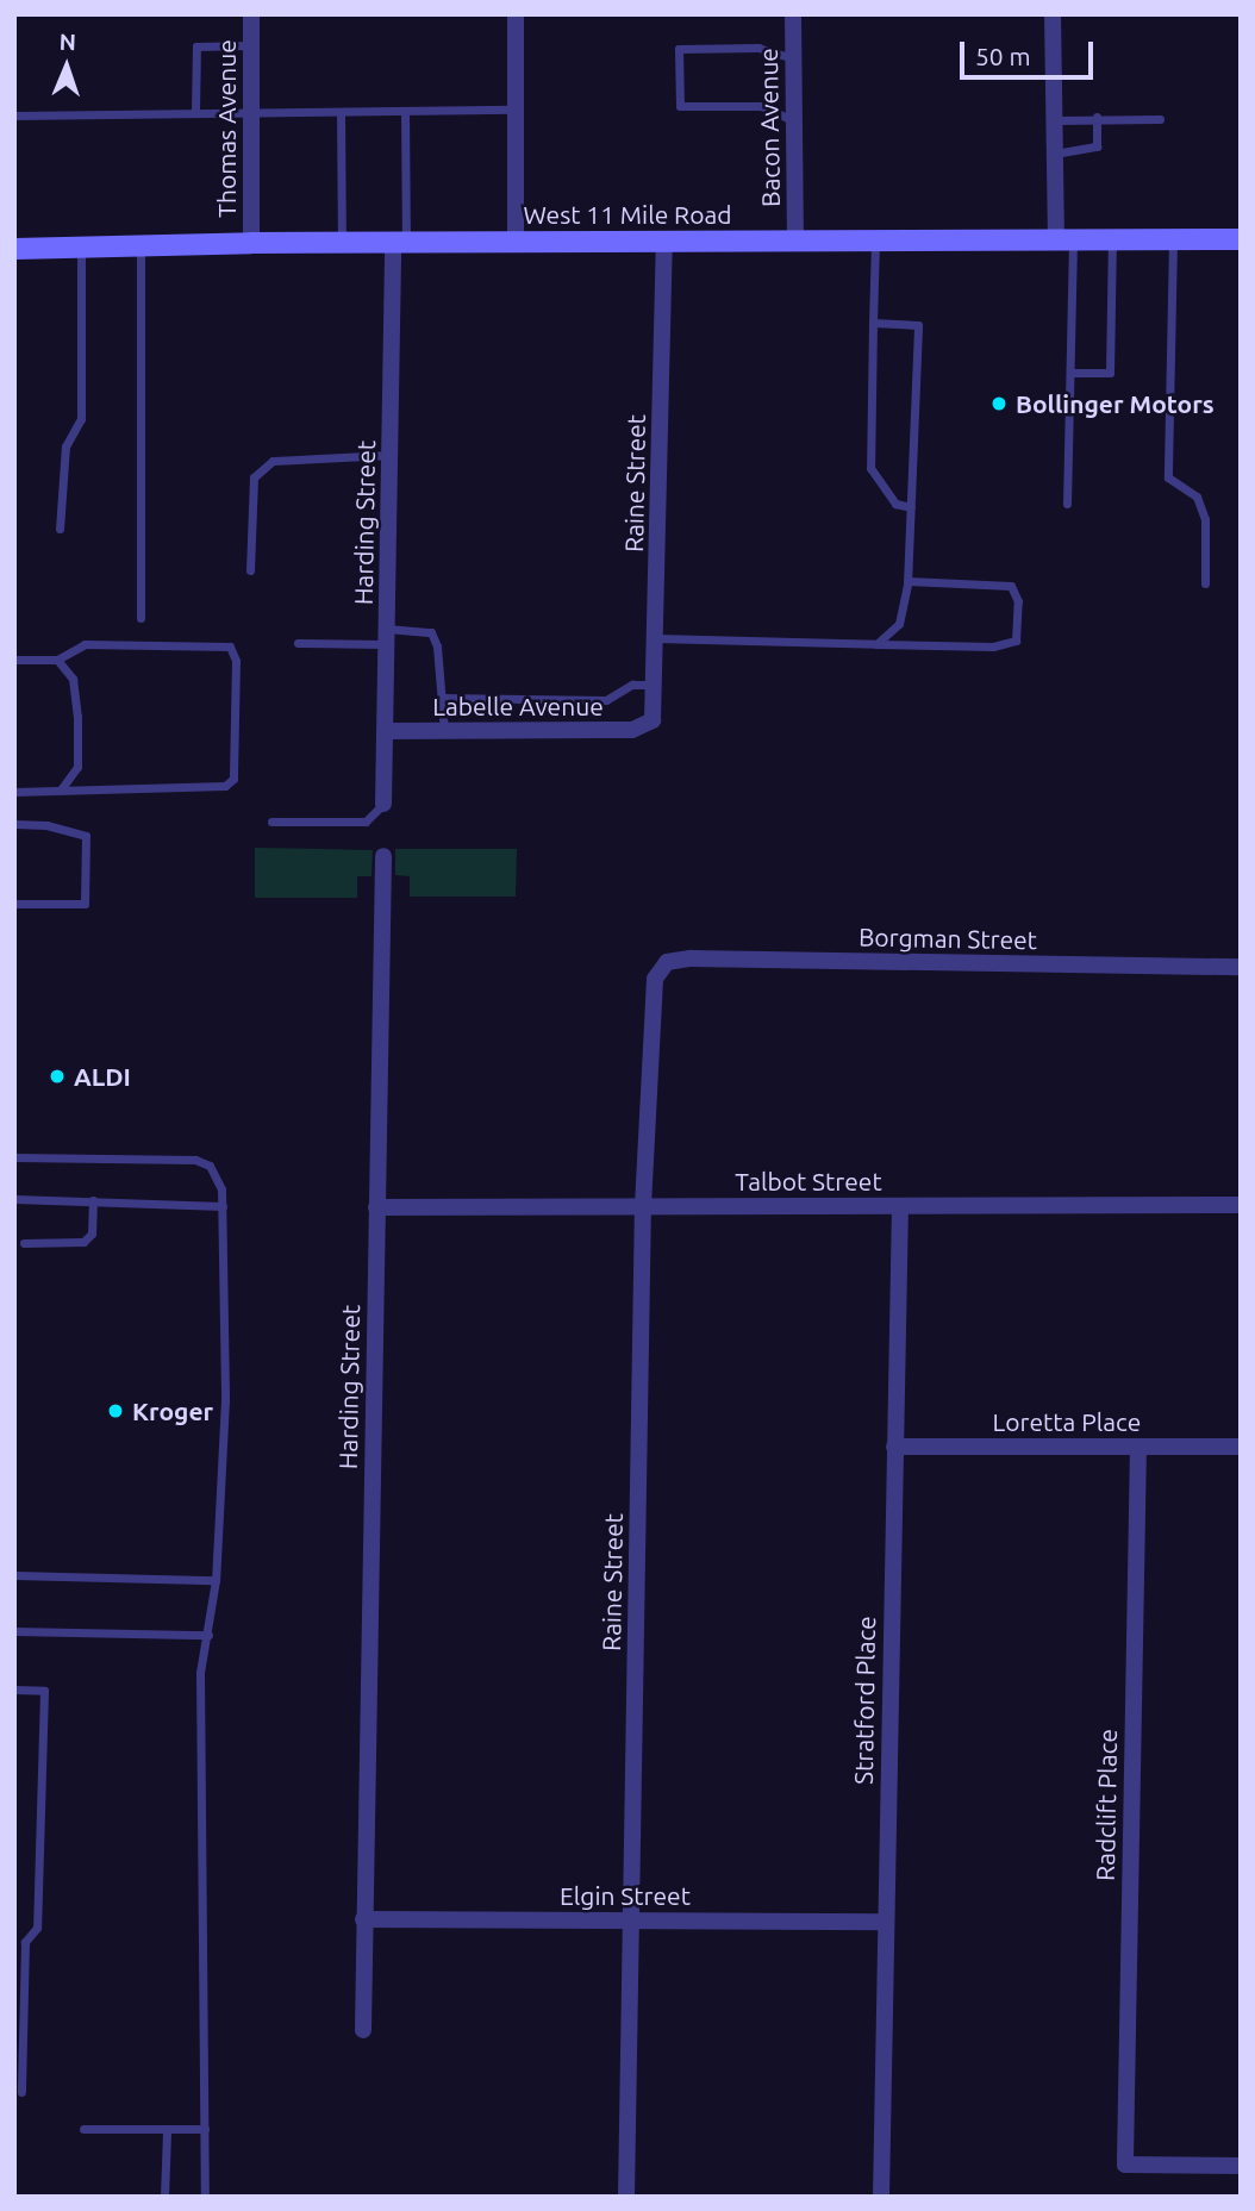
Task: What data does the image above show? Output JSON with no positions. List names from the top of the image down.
{
  "streets": {
    "main road": ["West 11 Mile Road"],
    "street": [
      "Bacon Avenue",
      "Thomas Avenue",
      "Raine Street",
      "Harding Street",
      "Labelle Avenue",
      "Borgman Street",
      "Talbot Street",
      "Loretta Place",
      "Stratford Place",
      "Radclift Place",
      "Elgin Street"
    ]
  },
  "crossings": [
    ["Bacon Avenue", "West 11 Mile Road"],
    ["Thomas Avenue", "West 11 Mile Road"],
    ["West 11 Mile Road", "Raine Street"],
    ["West 11 Mile Road", "Harding Street"],
    ["Raine Street", "Labelle Avenue"],
    ["Raine Street", "Borgman Street"],
    ["Raine Street", "Talbot Street"],
    ["Raine Street", "Elgin Street"],
    ["Harding Street", "Labelle Avenue"],
    ["Harding Street", "Talbot Street"],
    ["Harding Street", "Elgin Street"],
    ["Talbot Street", "Stratford Place"],
    ["Loretta Place", "Stratford Place"],
    ["Loretta Place", "Radclift Place"],
    ["Stratford Place", "Elgin Street"]
  ],
  "places": ["Bollinger Motors", "ALDI", "Kroger"],
  "scale_bar": "50 m",
  "north": "top"
}
